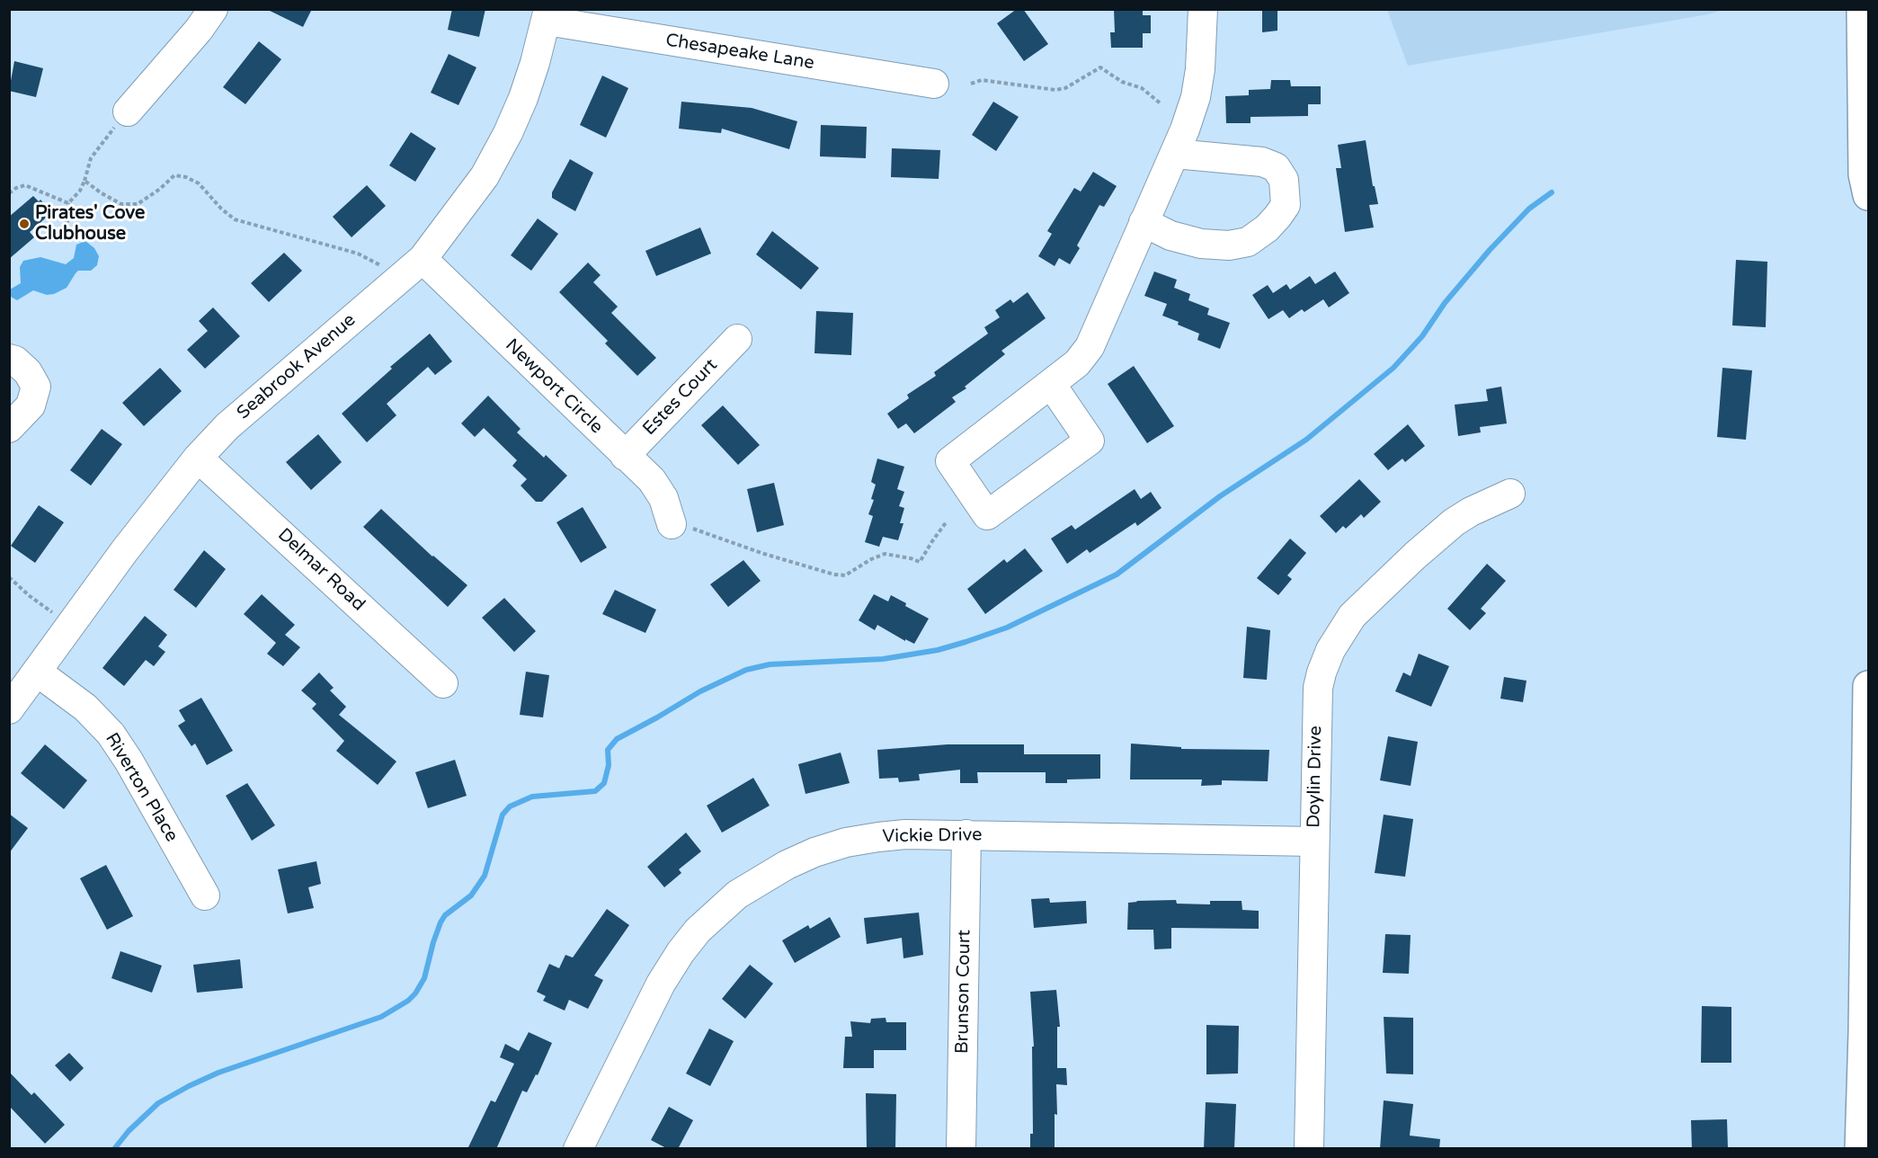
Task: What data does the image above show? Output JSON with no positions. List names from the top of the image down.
{
  "streets": {
    "street": [
      "Chesapeake Lane",
      "Seabrook Avenue",
      "Newport Circle",
      "Estes Court",
      "Delmar Road",
      "Doylin Drive",
      "Riverton Place",
      "Vickie Drive",
      "Brunson Court"
    ]
  },
  "crossings": [
    ["Chesapeake Lane", "Seabrook Avenue"],
    ["Seabrook Avenue", "Newport Circle"],
    ["Seabrook Avenue", "Delmar Road"],
    ["Seabrook Avenue", "Riverton Place"],
    ["Newport Circle", "Estes Court"],
    ["Doylin Drive", "Vickie Drive"],
    ["Vickie Drive", "Brunson Court"]
  ],
  "places": ["Pirates' Cove Clubhouse"]
}
